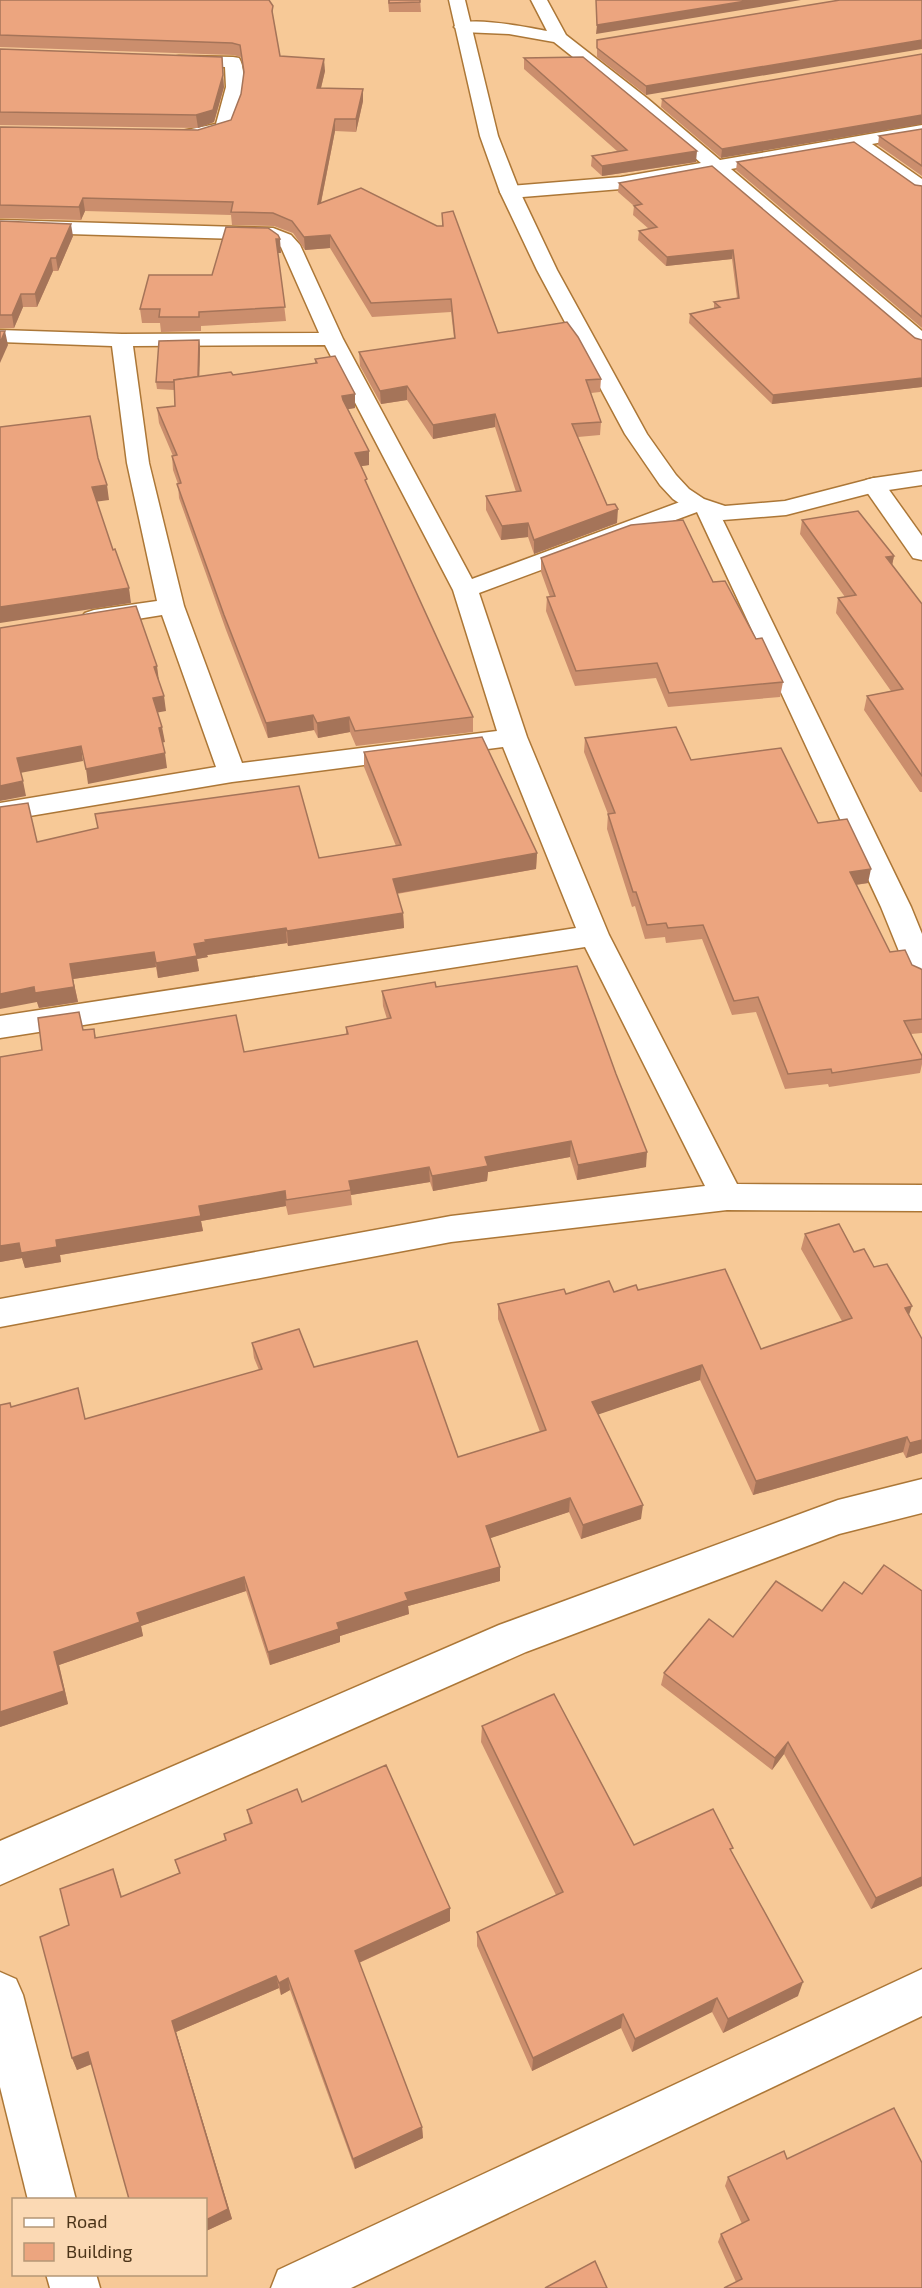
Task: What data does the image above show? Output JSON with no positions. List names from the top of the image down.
{
  "legend": ["Road", "Building"]
}
